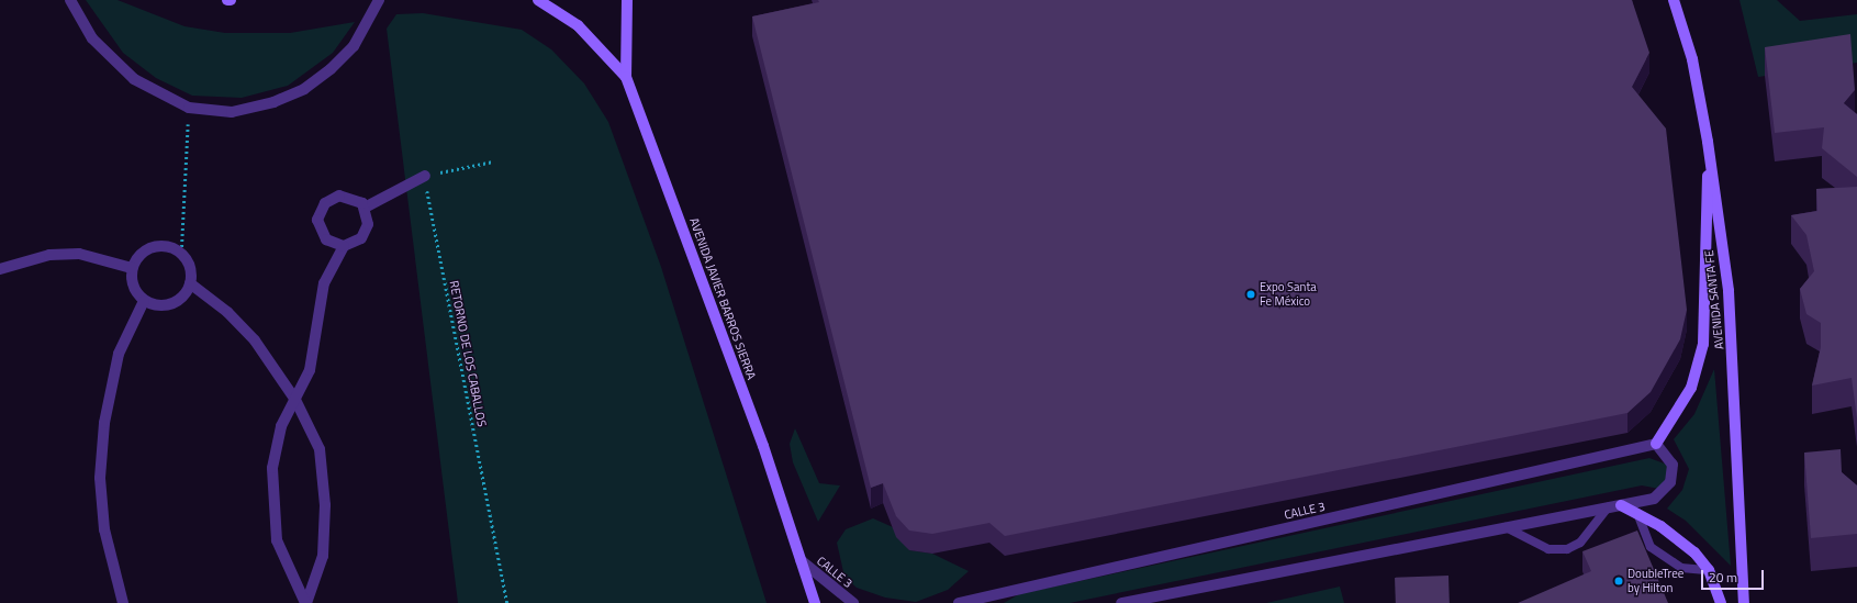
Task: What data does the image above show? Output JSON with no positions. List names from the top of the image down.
{
  "streets": {
    "street": ["AVENIDA JAVIER BARROS SIERRA", "AVENIDA SANTA FE", "CALLE 3"],
    "path": ["RETORNO DE LOS CABALLOS"]
  },
  "crossings": [
    ["AVENIDA JAVIER BARROS SIERRA", "CALLE 3"]
  ],
  "places": ["Expo Santa Fe México", "DoubleTree by Hilton"],
  "scale_bar": "20 m"
}
